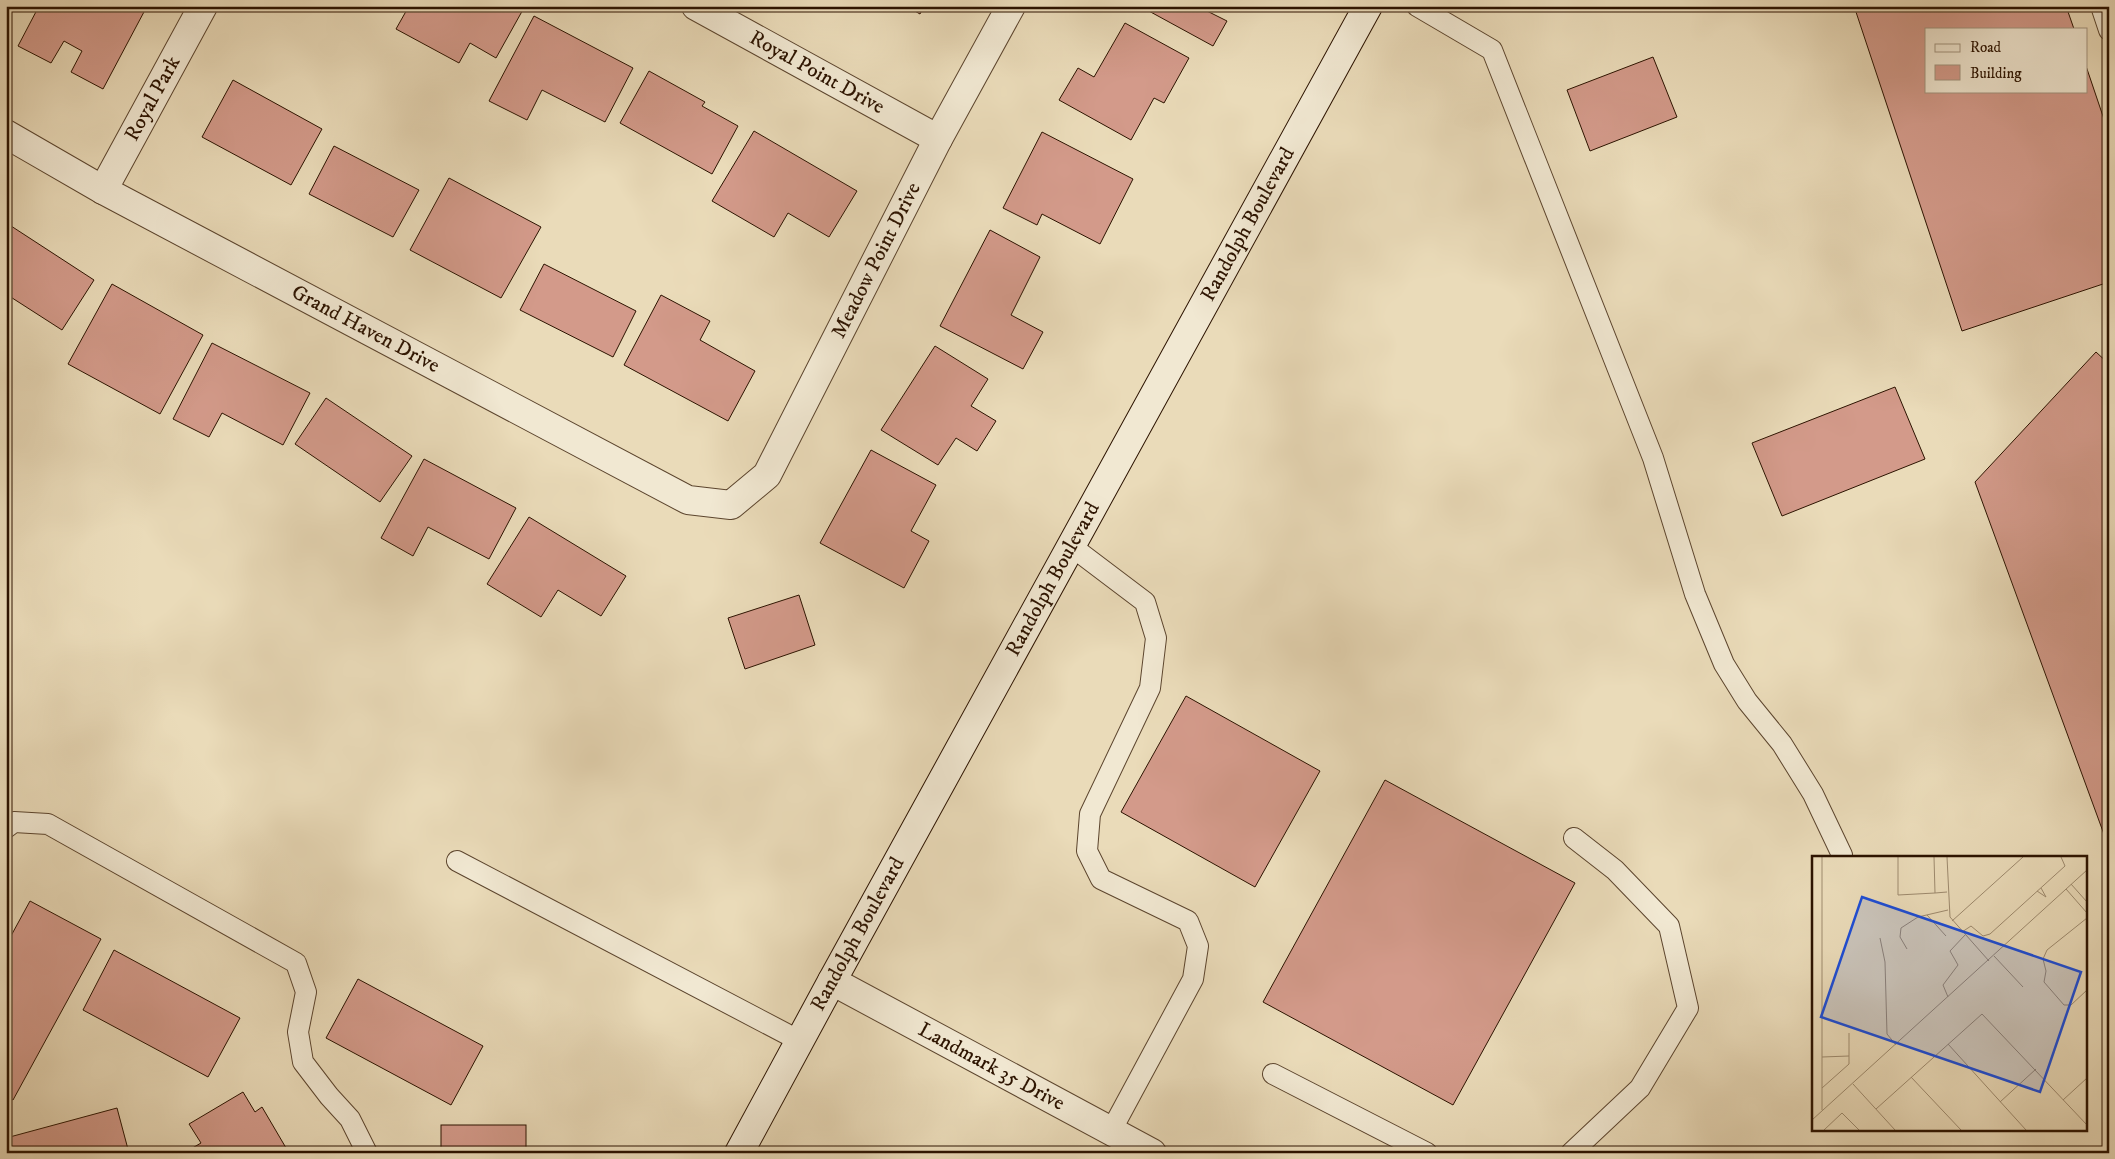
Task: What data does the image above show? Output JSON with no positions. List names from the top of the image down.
{
  "streets": {
    "street": [
      "Royal Point Drive",
      "Royal Park",
      "Randolph Boulevard",
      "Meadow Point Drive",
      "Grand Haven Drive",
      "Landmark 35 Drive"
    ]
  },
  "crossings": [
    ["Royal Point Drive", "Meadow Point Drive"],
    ["Royal Park", "Grand Haven Drive"],
    ["Randolph Boulevard", "Landmark 35 Drive"],
    ["Meadow Point Drive", "Grand Haven Drive"]
  ],
  "legend": ["Road", "Building"]
}
